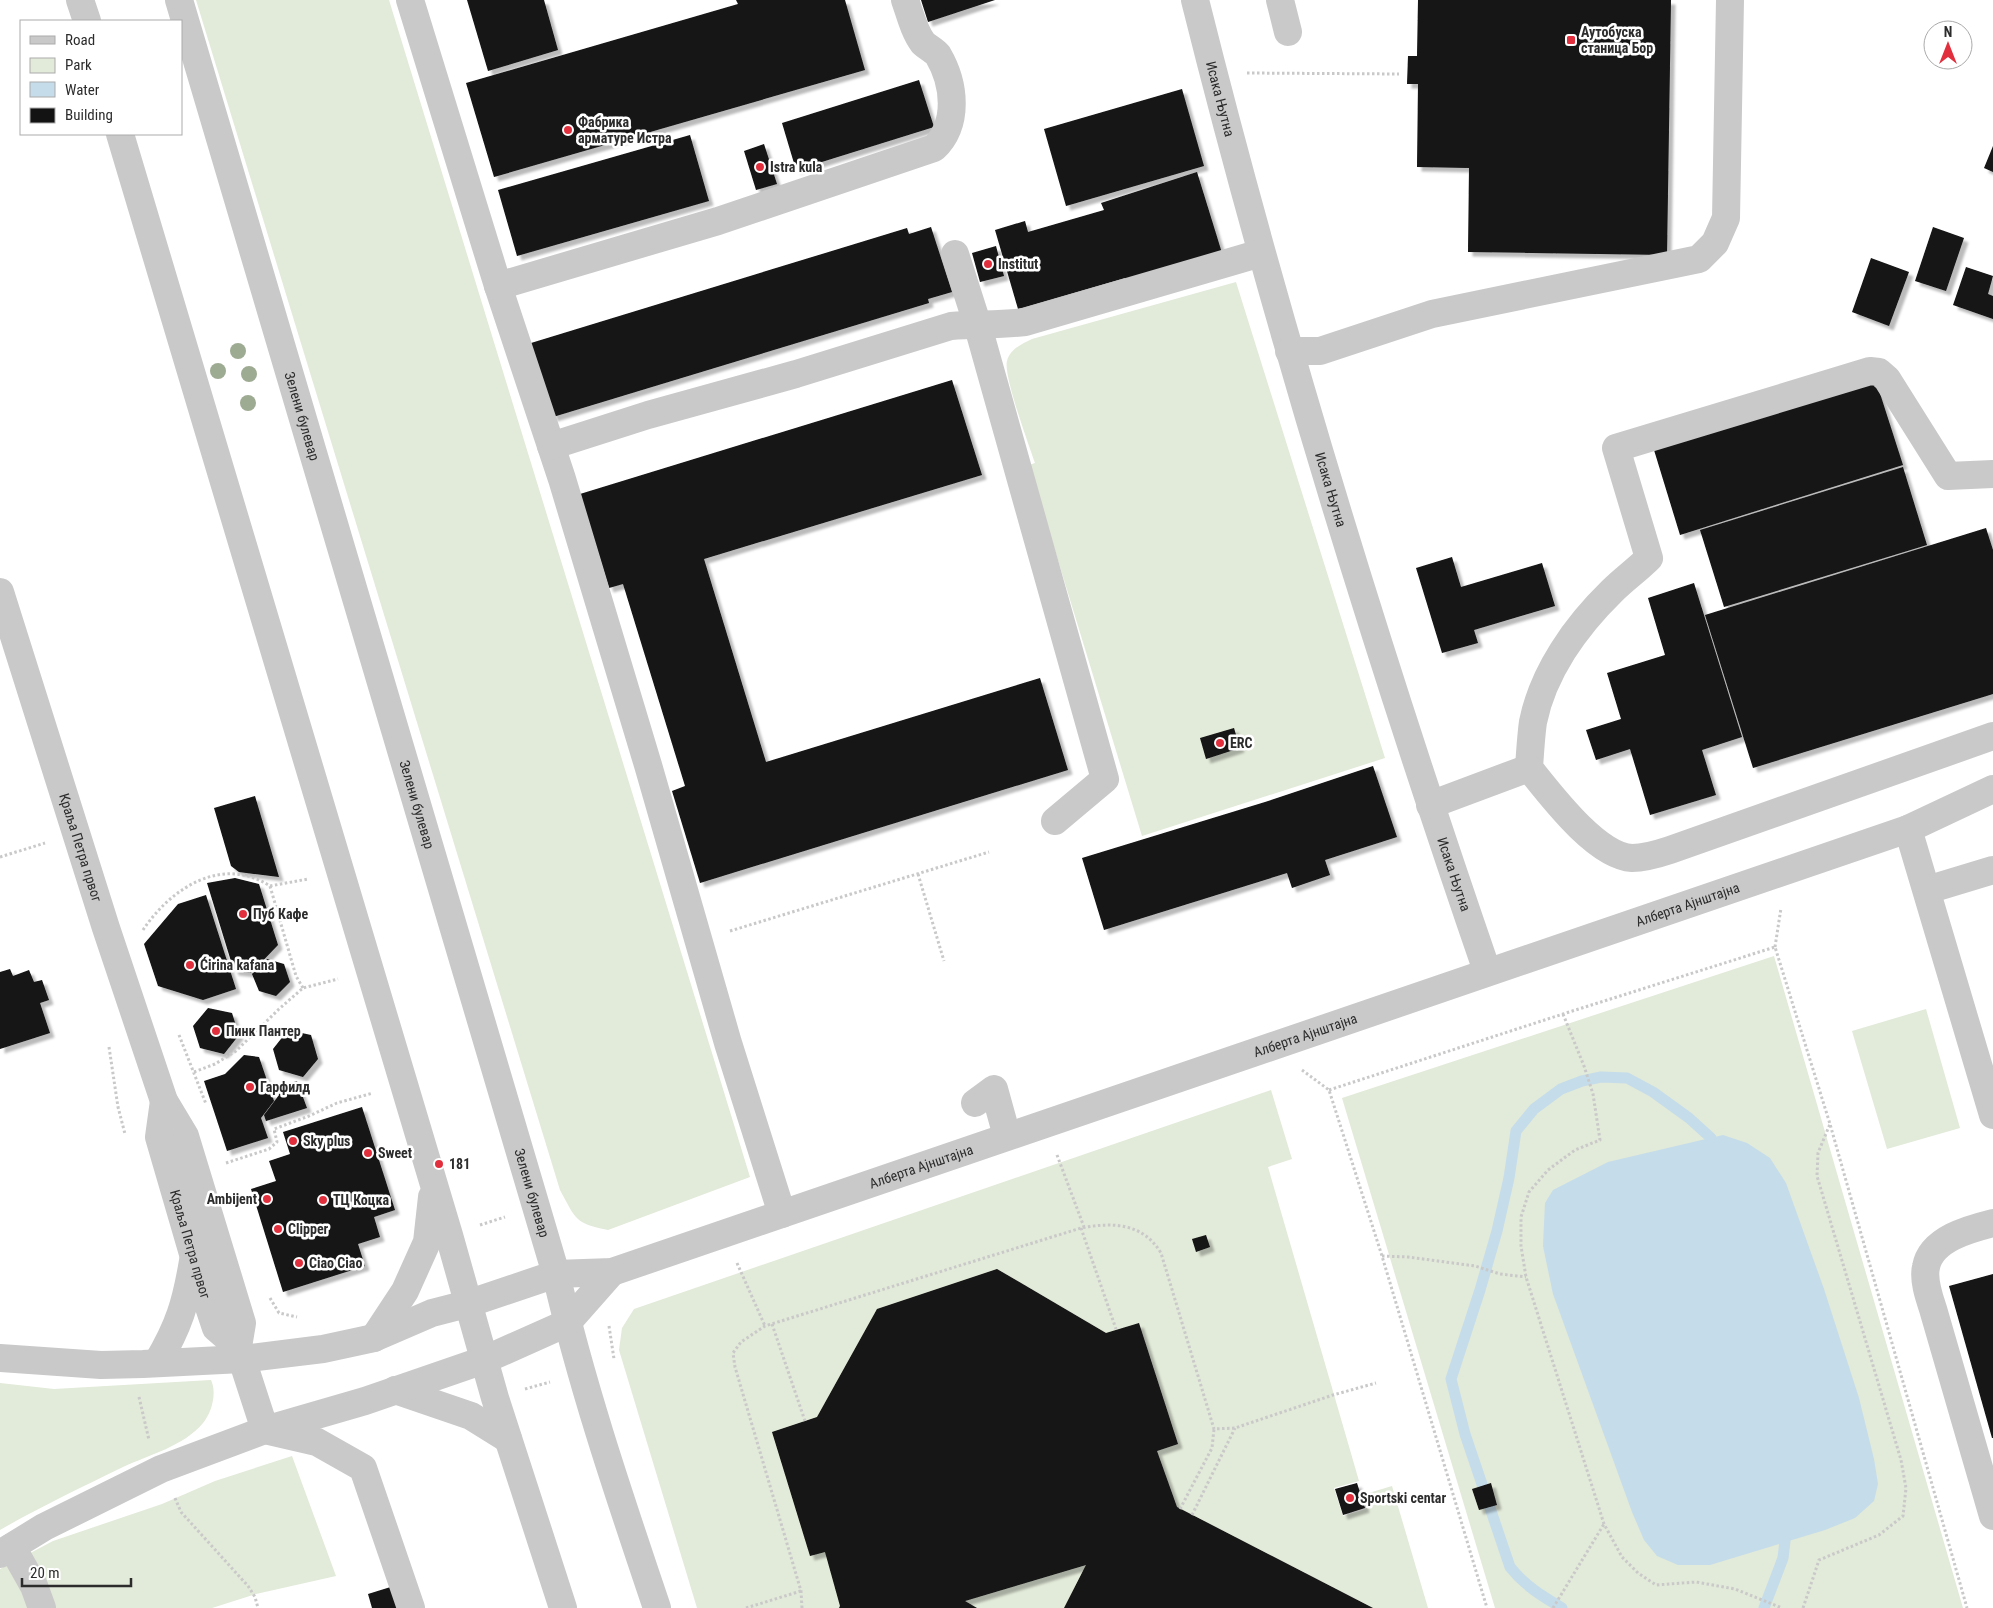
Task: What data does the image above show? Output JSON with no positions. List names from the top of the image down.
{
  "streets": {
    "street": [
      "Исака Њутна",
      "Зелени булевар",
      "Краља Петра првог",
      "Алберта Ајнштајна"
    ]
  },
  "crossings": [
    ["Исака Њутна", "Алберта Ајнштајна"]
  ],
  "places": {
    "transit": ["Аутобуска станица Бор"],
    "other": [
      "Фабрика арматуре Истра",
      "Istra kula",
      "Institut",
      "ERC",
      "Пуб Кафе",
      "Ćirina kafana",
      "Пинк Пантер",
      "Гарфилд",
      "Sky plus",
      "Sweet",
      "181",
      "Ambijent",
      "ТЦ Коцка",
      "Clipper",
      "Ciao Ciao",
      "Sportski centar"
    ]
  },
  "legend": [
    "Road",
    "Park",
    "Water",
    "Building"
  ],
  "scale_bar": "20 m",
  "north": "top"
}
